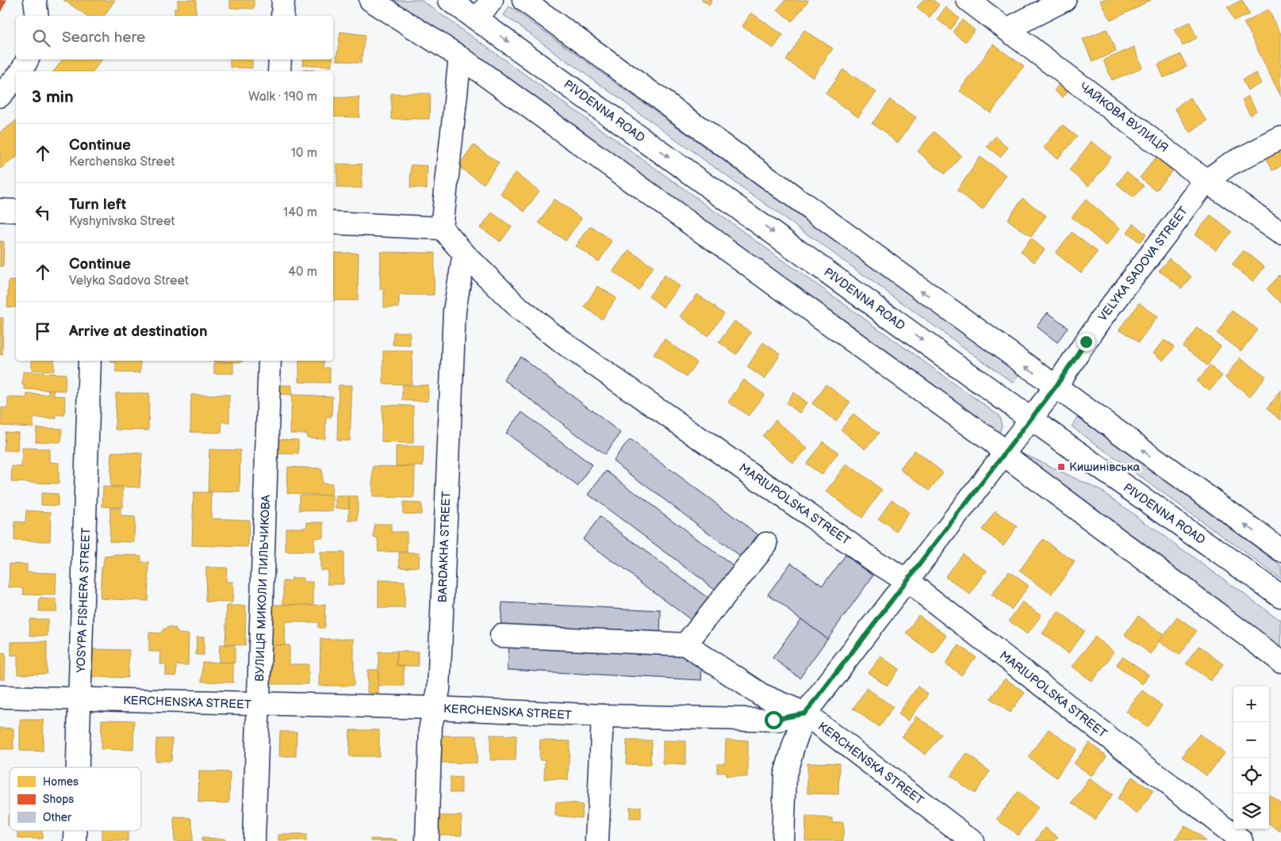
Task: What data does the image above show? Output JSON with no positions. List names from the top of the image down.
{
  "streets": {
    "street": [
      "PIVDENNA ROAD",
      "ЧАЙКОВА ВУЛИЦЯ",
      "VELYKA SADOVA STREET",
      "MARIUPOLSKA STREET",
      "BARDAKHA STREET",
      "ВУЛИЦЯ МИКОЛИ ПИЛЬЧИКОВА",
      "YOSYPA FISHERA STREET",
      "KERCHENSKA STREET"
    ]
  },
  "crossings": [
    ["PIVDENNA ROAD", "VELYKA SADOVA STREET"],
    ["ЧАЙКОВА ВУЛИЦЯ", "VELYKA SADOVA STREET"],
    ["VELYKA SADOVA STREET", "MARIUPOLSKA STREET"],
    ["VELYKA SADOVA STREET", "KERCHENSKA STREET"],
    ["MARIUPOLSKA STREET", "BARDAKHA STREET"],
    ["BARDAKHA STREET", "KERCHENSKA STREET"],
    ["ВУЛИЦЯ МИКОЛИ ПИЛЬЧИКОВА", "KERCHENSKA STREET"],
    ["YOSYPA FISHERA STREET", "KERCHENSKA STREET"]
  ],
  "places": {
    "transit": ["Кишинівська"]
  },
  "legend": ["Homes", "Shops", "Other"],
  "page": {
    "search": "Search here",
    "heading": ["3 min", "Walk · 190 m"],
    "list": [
      ["Continue", "Kerchenska Street", "10 m"],
      ["Turn left", "Kyshynivska Street", "140 m"],
      ["Continue", "Velyka Sadova Street", "40 m"],
      "Arrive at destination"
    ],
    "map_buttons": ["+", "−"]
  }
}
